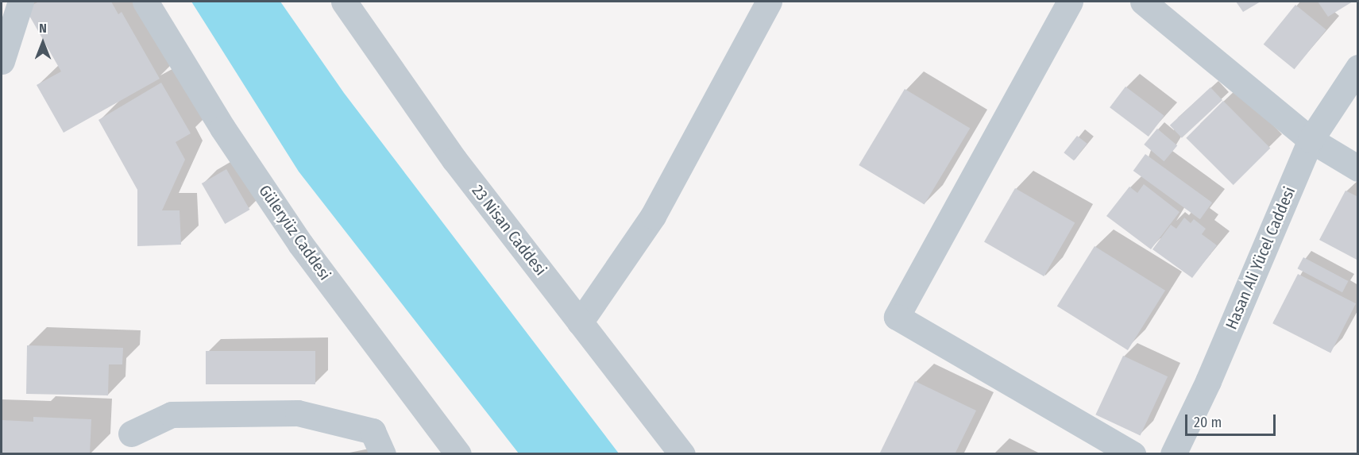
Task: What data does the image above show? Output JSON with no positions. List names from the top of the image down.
{
  "streets": {
    "street": ["23 Nisan Caddesi", "Güleryüz Caddesi", "Hasan Ali Yücel Caddesi"]
  },
  "scale_bar": "20 m",
  "north": "top"
}
